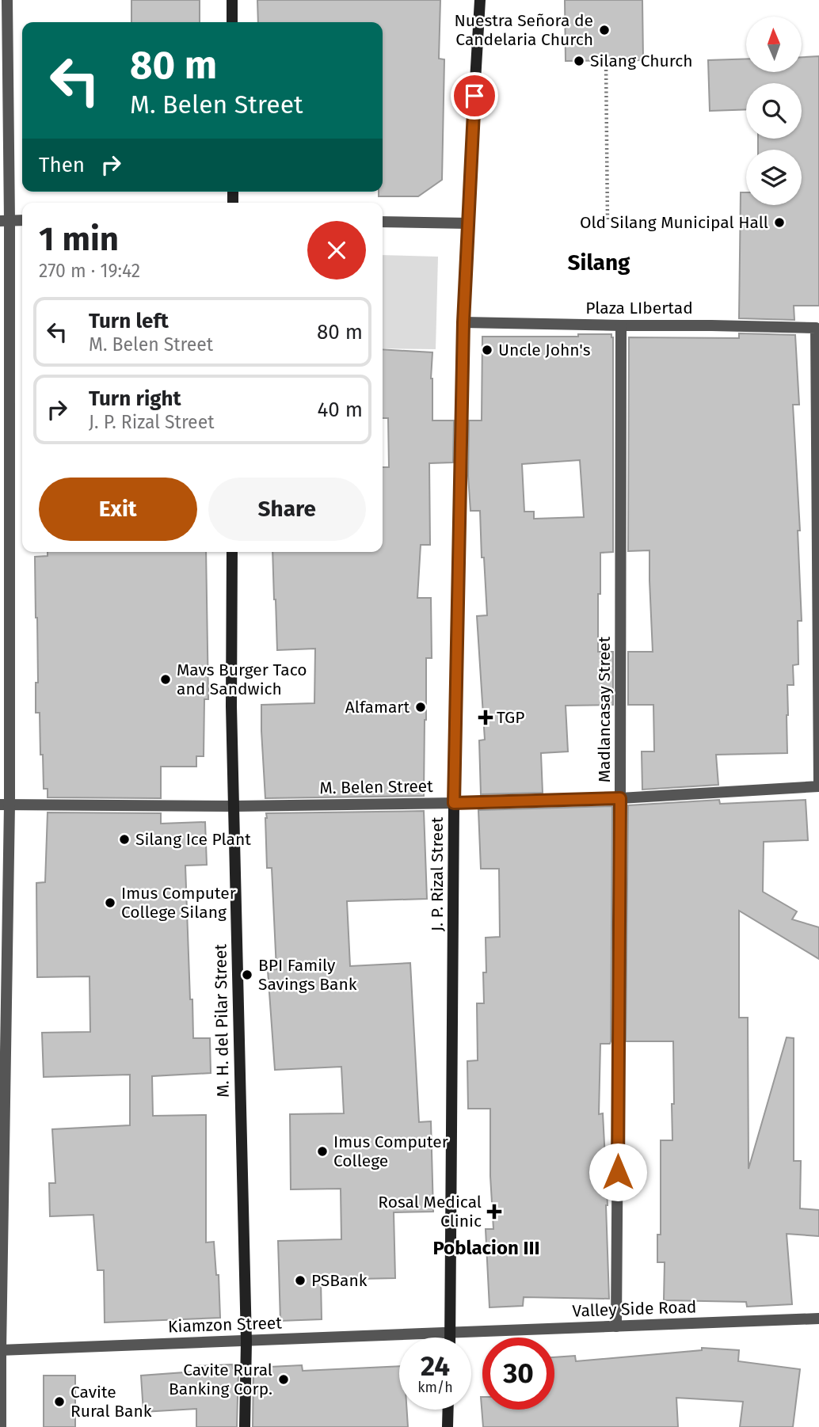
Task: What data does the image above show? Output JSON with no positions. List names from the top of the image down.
{
  "streets": {
    "main road": ["J. P. Rizal Street", "M. H. del Pilar Street"],
    "street": [
      "Plaza LIbertad",
      "Madlancasay Street",
      "M. Belen Street",
      "Valley Side Road",
      "Kiamzon Street"
    ]
  },
  "crossings": [
    ["Plaza LIbertad", "Madlancasay Street"],
    ["Plaza LIbertad", "J. P. Rizal Street"],
    ["Madlancasay Street", "M. Belen Street"],
    ["Madlancasay Street", "Valley Side Road"],
    ["M. Belen Street", "J. P. Rizal Street"],
    ["M. Belen Street", "M. H. del Pilar Street"],
    ["J. P. Rizal Street", "Valley Side Road"],
    ["J. P. Rizal Street", "Kiamzon Street"],
    ["M. H. del Pilar Street", "Kiamzon Street"],
    ["Valley Side Road", "Kiamzon Street"]
  ],
  "districts": ["Silang", "Poblacion III"],
  "places": {
    "other": [
      "Nuestra Señora de Candelaria Church",
      "Silang Church",
      "Old Silang Municipal Hall",
      "Uncle John's",
      "Mavs Burger Taco and Sandwich",
      "Alfamart",
      "Silang Ice Plant",
      "Imus Computer College Silang",
      "BPI Family Savings Bank",
      "Imus Computer College",
      "PSBank",
      "Cavite Rural Banking Corp.",
      "Cavite Rural Bank"
    ],
    "health": ["TGP", "Rosal Medical Clinic"]
  },
  "north": "top",
  "page": {
    "turn": ["80 m", "M. Belen Street"],
    "then": "Then",
    "heading": ["1 min", "270 m · 19:42"],
    "list": [
      {
        "name": "Turn left",
        "note": "M. Belen Street",
        "value": "80 m"
      },
      {
        "name": "Turn right",
        "note": "J. P. Rizal Street",
        "value": "40 m"
      }
    ],
    "buttons": ["Exit", "Share"],
    "speed": "24 km/h",
    "limit": "30"
  }
}
